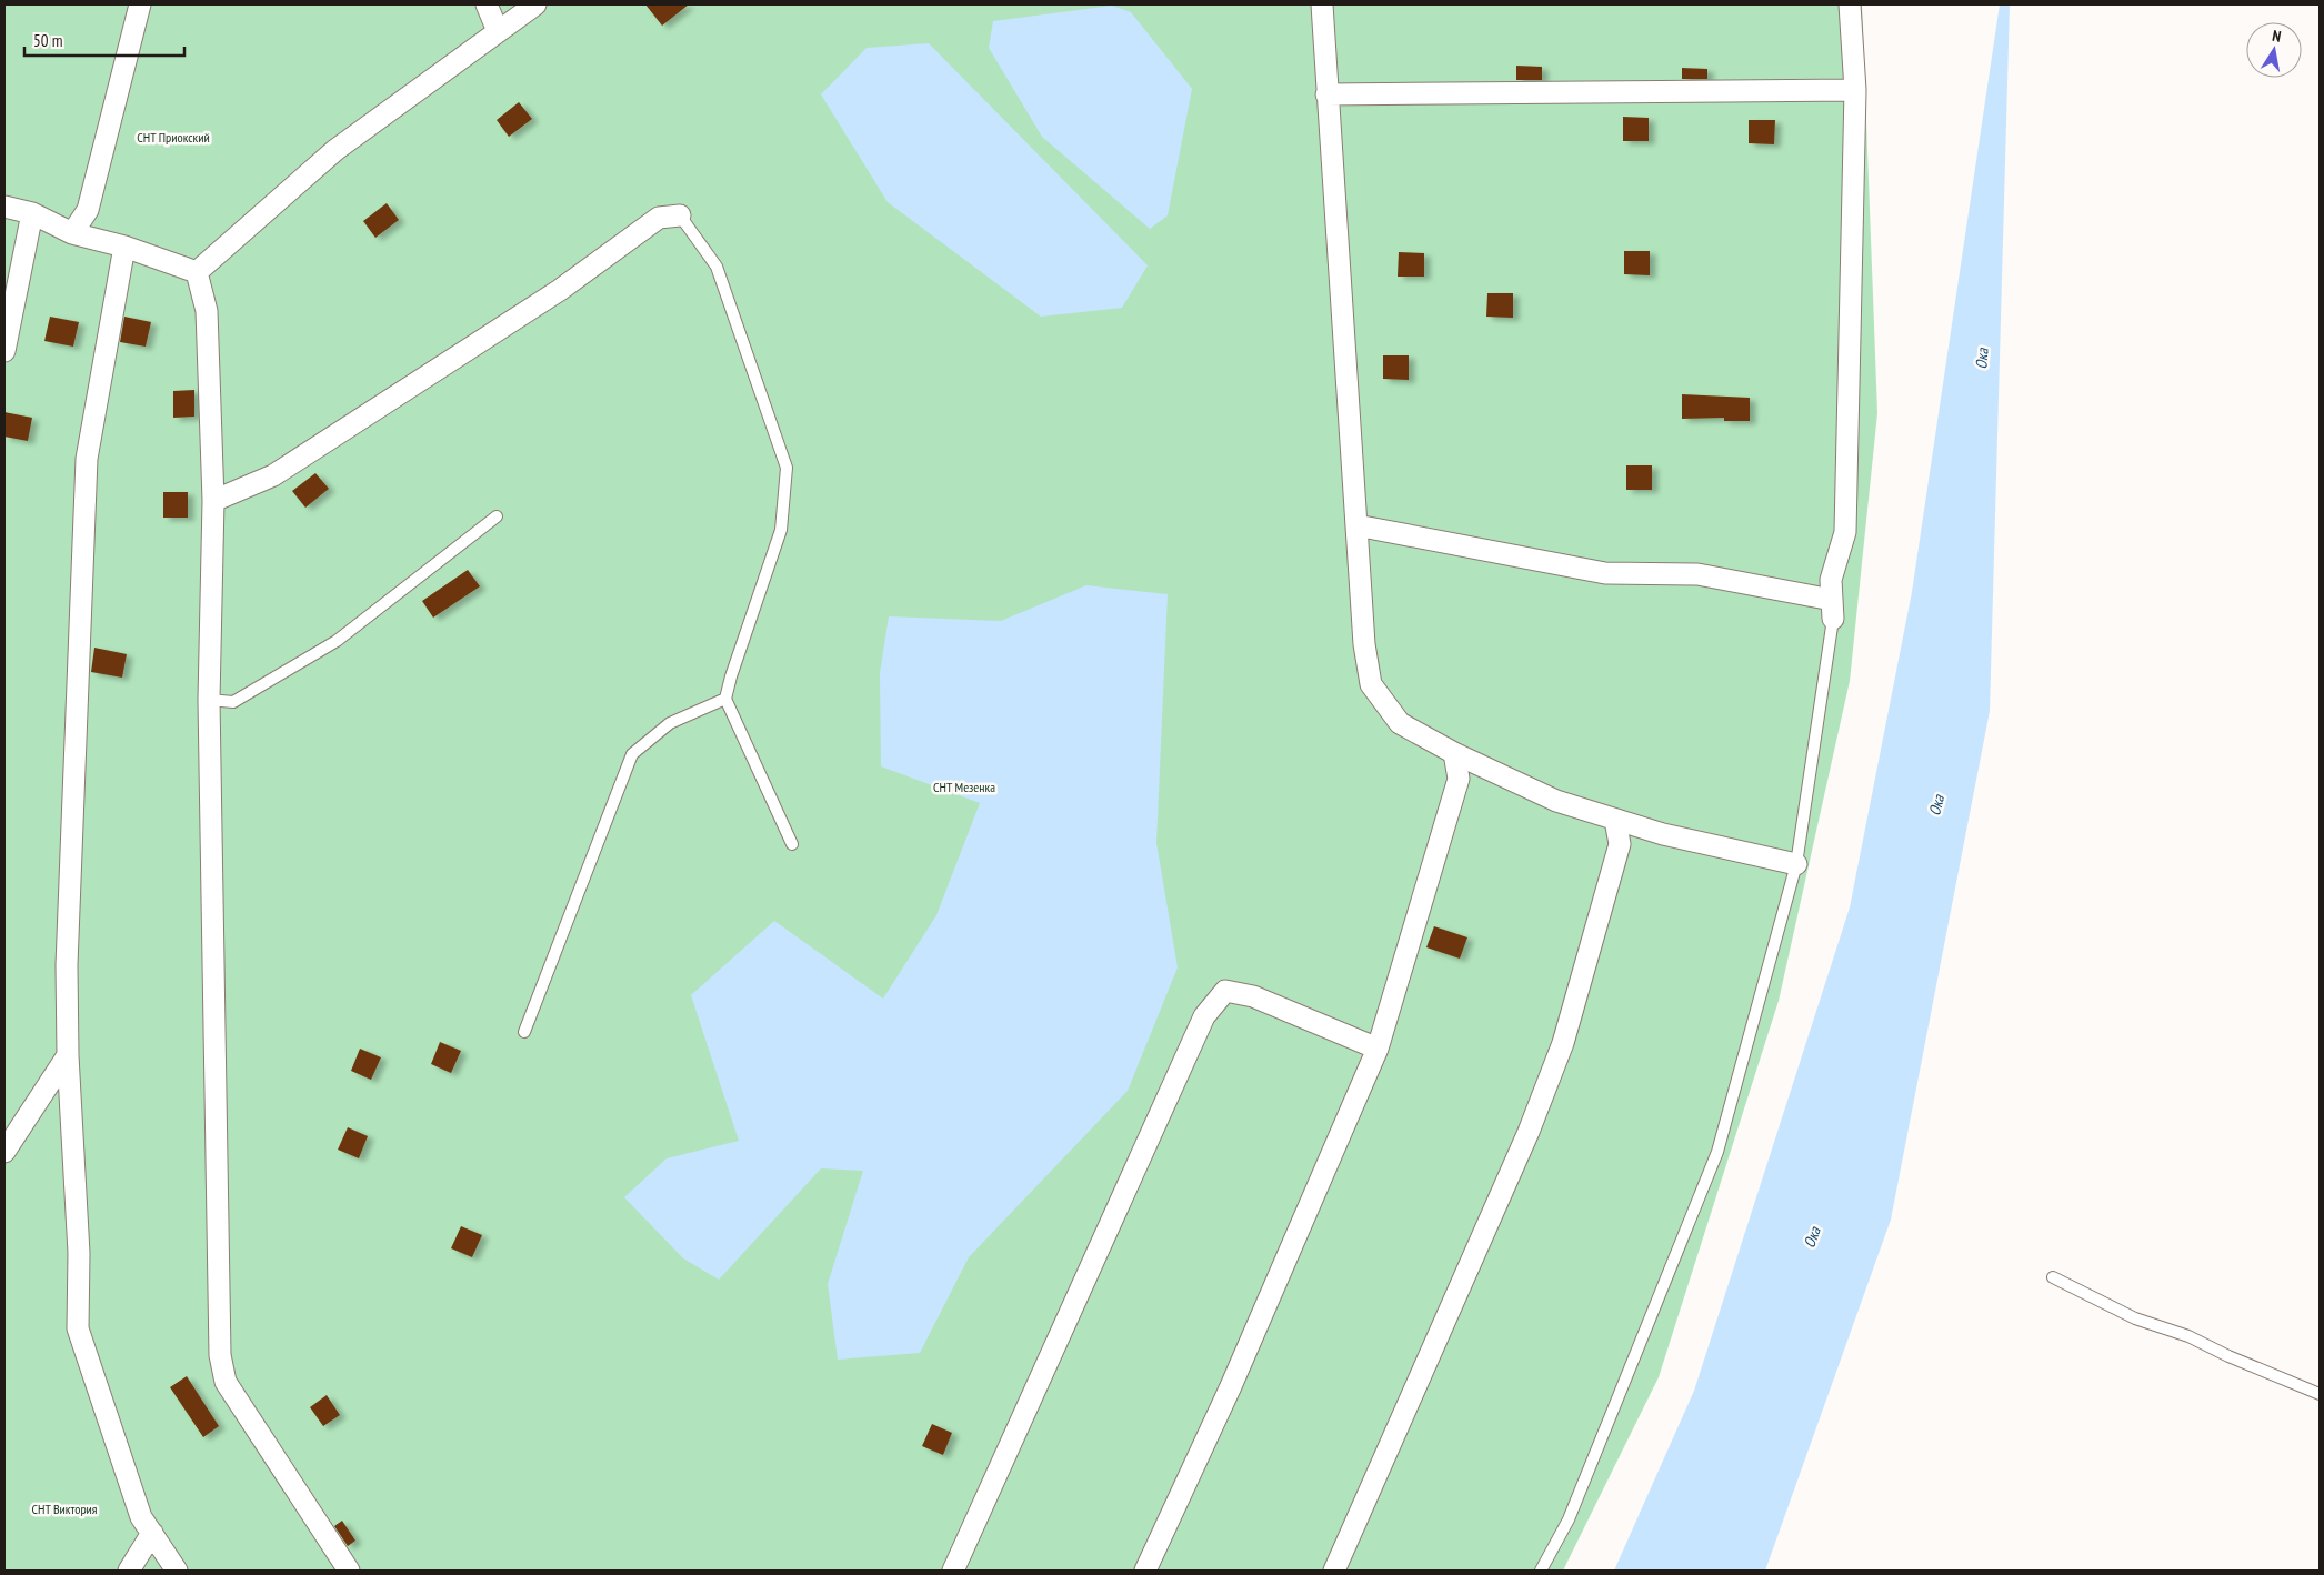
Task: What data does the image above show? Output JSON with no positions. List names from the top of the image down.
{
  "water": ["Ока"],
  "parks": ["СНТ Приокский", "СНТ Мезенка", "СНТ Виктория"],
  "scale_bar": "50 m",
  "north": "top"
}
